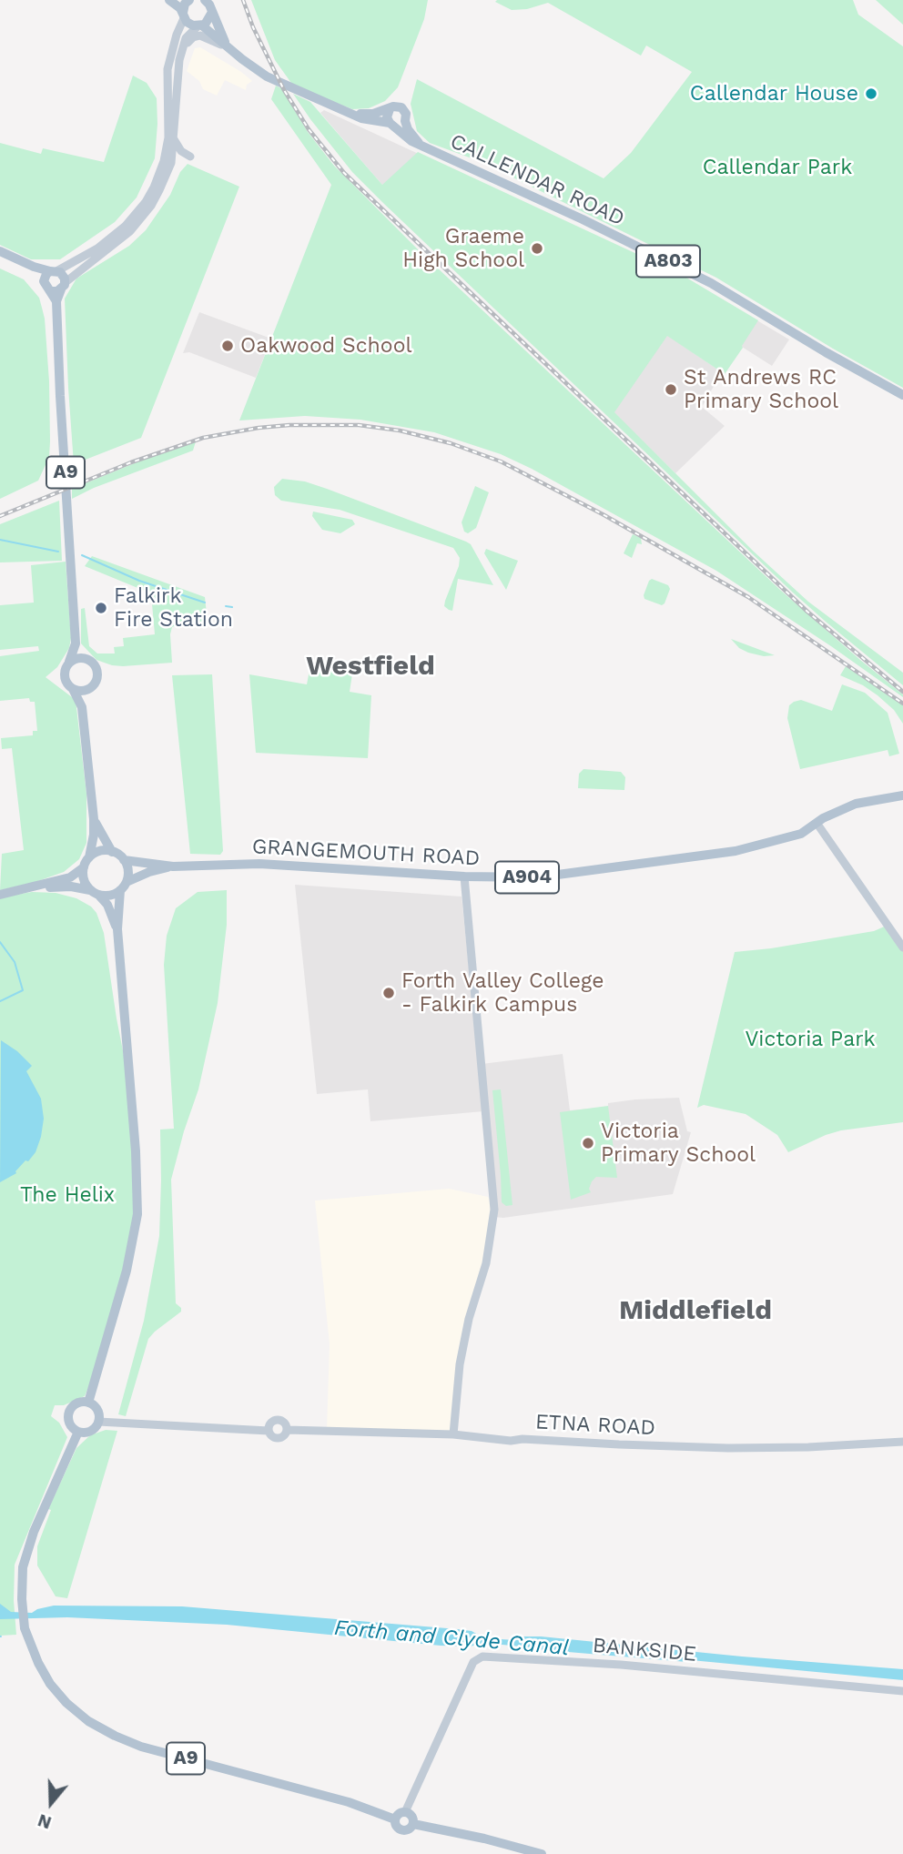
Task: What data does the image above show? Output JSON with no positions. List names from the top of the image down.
{
  "streets": {
    "main road": [
      "CALLENDAR ROAD",
      "A803",
      "A9",
      "GRANGEMOUTH ROAD",
      "A904"
    ],
    "street": ["ETNA ROAD", "BANKSIDE"]
  },
  "crossings": [
    ["CALLENDAR ROAD", "A803"],
    ["A9", "BANKSIDE"],
    ["GRANGEMOUTH ROAD", "A904"]
  ],
  "districts": ["Westfield", "Middlefield"],
  "water": ["Forth and Clyde Canal"],
  "parks": ["Callendar Park", "Victoria Park", "The Helix"],
  "places": [
    "Callendar House",
    "Graeme High School",
    "Oakwood School",
    "St Andrews RC Primary School",
    "Falkirk Fire Station",
    "Forth Valley College - Falkirk Campus",
    "Victoria Primary School"
  ],
  "north": "bottom"
}
